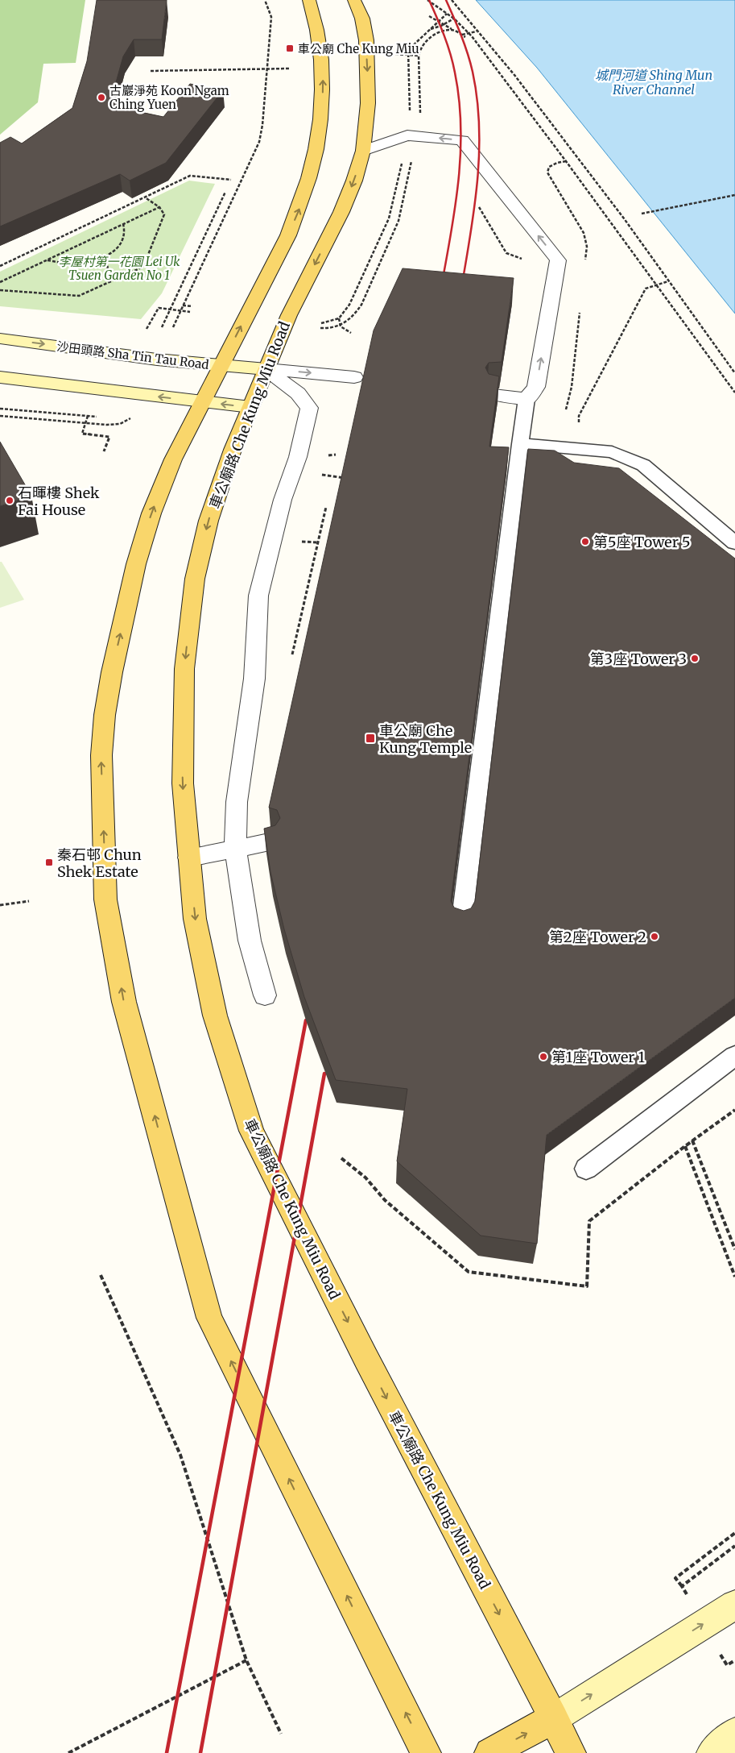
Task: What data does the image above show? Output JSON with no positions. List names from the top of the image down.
{
  "streets": {
    "main road": ["車公廟路 Che Kung Miu Road"],
    "street": ["沙田頭路 Sha Tin Tau Road"]
  },
  "crossings": [
    ["沙田頭路 Sha Tin Tau Road", "車公廟路 Che Kung Miu Road"]
  ],
  "water": ["城門河道 Shing Mun River Channel"],
  "parks": ["李屋村第一花園 Lei Uk Tsuen Garden No 1"],
  "places": {
    "transit": ["車公廟 Che Kung Miu", "車公廟 Che Kung Temple", "秦石邨 Chun Shek Estate"],
    "other": [
      "古巖淨苑 Koon Ngam Ching Yuen",
      "石暉樓 Shek Fai House",
      "第5座 Tower 5",
      "第3座 Tower 3",
      "第2座 Tower 2",
      "第1座 Tower 1"
    ]
  }
}
